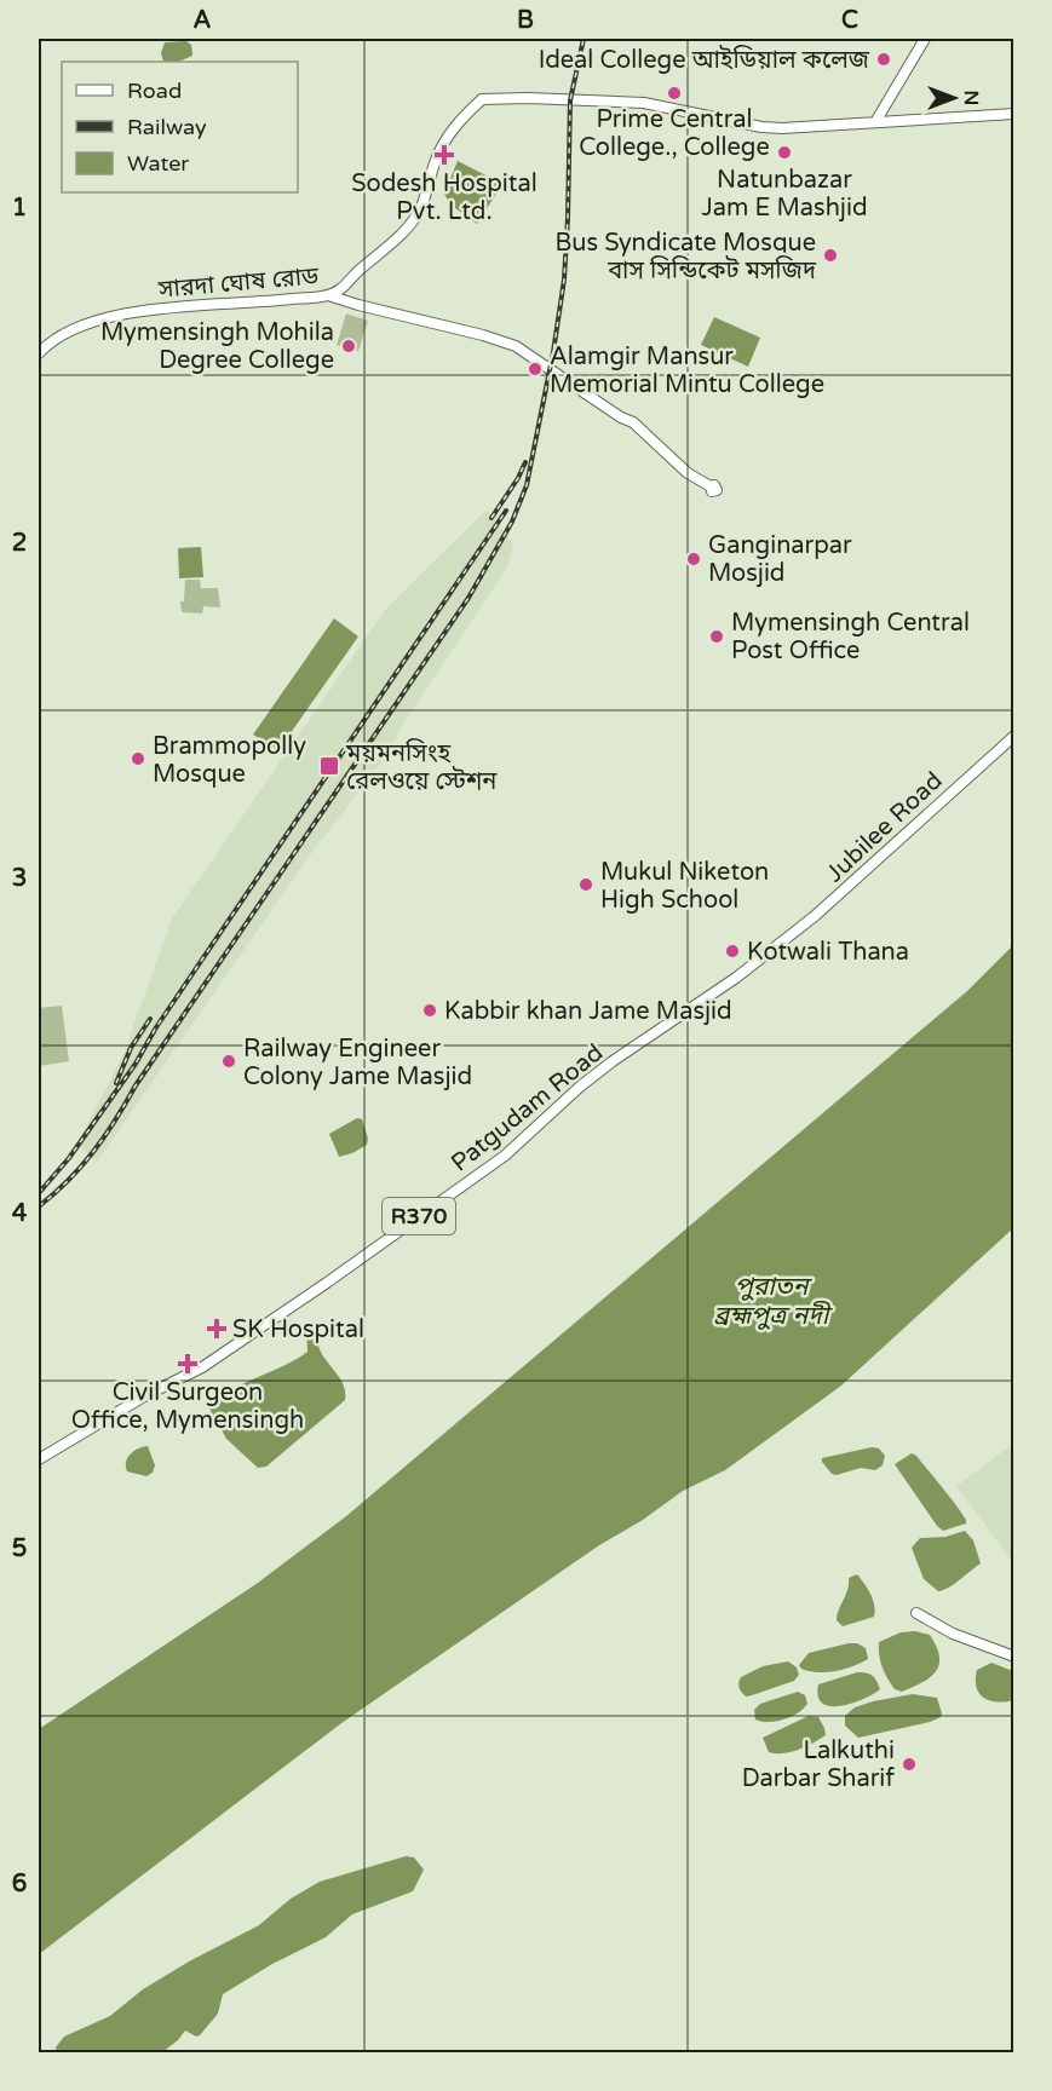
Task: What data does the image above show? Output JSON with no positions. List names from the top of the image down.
{
  "streets": {
    "main road": [
      "সারদা ঘোষ রোড",
      "Jubilee Road",
      "Patgudam Road",
      "R370"
    ]
  },
  "crossings": [
    ["Jubilee Road", "Patgudam Road"]
  ],
  "water": ["পুরাতন ব্রহ্মপুত্র নদী"],
  "places": {
    "other": [
      "Ideal College আইডিয়াল কলেজ",
      "Prime Central College., College",
      "Natunbazar Jam E Mashjid",
      "Bus Syndicate Mosque বাস সিন্ডিকেট মসজিদ",
      "Mymensingh Mohila Degree College",
      "Alamgir Mansur Memorial Mintu College",
      "Ganginarpar Mosjid",
      "Mymensingh Central Post Office",
      "Brammopolly Mosque",
      "Mukul Niketon High School",
      "Kotwali Thana",
      "Kabbir khan Jame Masjid",
      "Railway Engineer Colony Jame Masjid",
      "Lalkuthi Darbar Sharif"
    ],
    "health": ["Sodesh Hospital Pvt. Ltd.", "SK Hospital", "Civil Surgeon Office, Mymensingh"],
    "transit": ["ময়মনসিংহ রেলওয়ে স্টেশন"]
  },
  "legend": ["Road", "Railway", "Water"],
  "north": "right",
  "grid": {
    "columns": ["A", "B", "C"],
    "rows": [
      "1",
      "2",
      "3",
      "4",
      "5",
      "6"
    ]
  }
}
